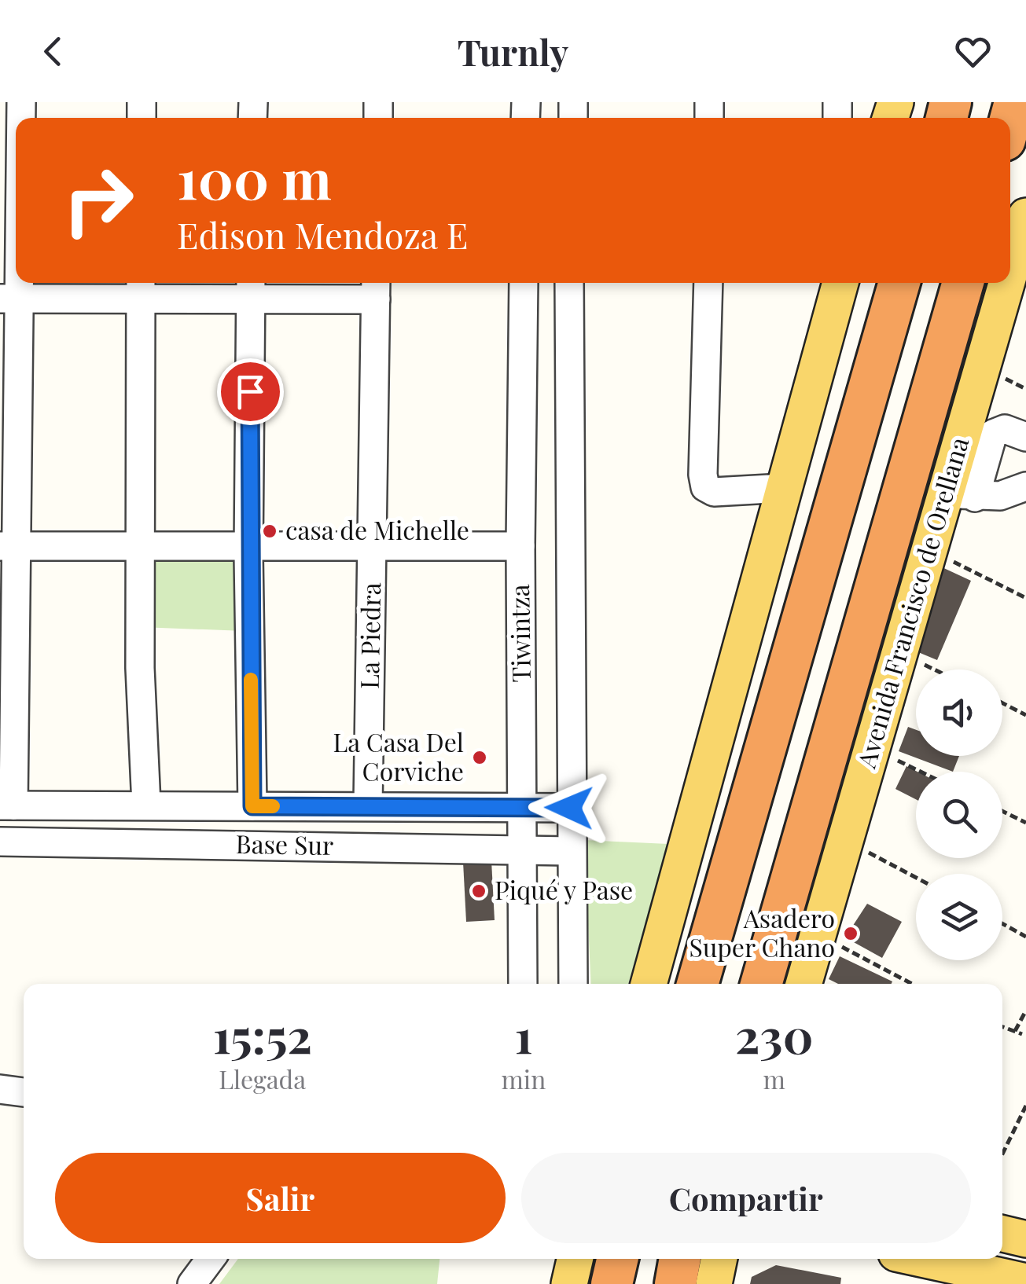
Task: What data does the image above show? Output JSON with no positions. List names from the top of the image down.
{
  "streets": {
    "highway": ["Avenida Francisco de Orellana"],
    "street": ["Tiwintza", "La Piedra", "Base Sur"]
  },
  "crossings": [
    ["Tiwintza", "Base Sur"],
    ["La Piedra", "Base Sur"]
  ],
  "places": [
    "casa de Michelle",
    "La Casa Del Corviche",
    "Piqué y Pase",
    "Asadero Super Chano"
  ],
  "page": {
    "header": "Turnly",
    "turn": ["100 m", "Edison Mendoza E"],
    "eta": [
      "15:52",
      "Llegada",
      "1",
      "min",
      "230",
      "m"
    ],
    "buttons": ["Salir", "Compartir"]
  }
}
